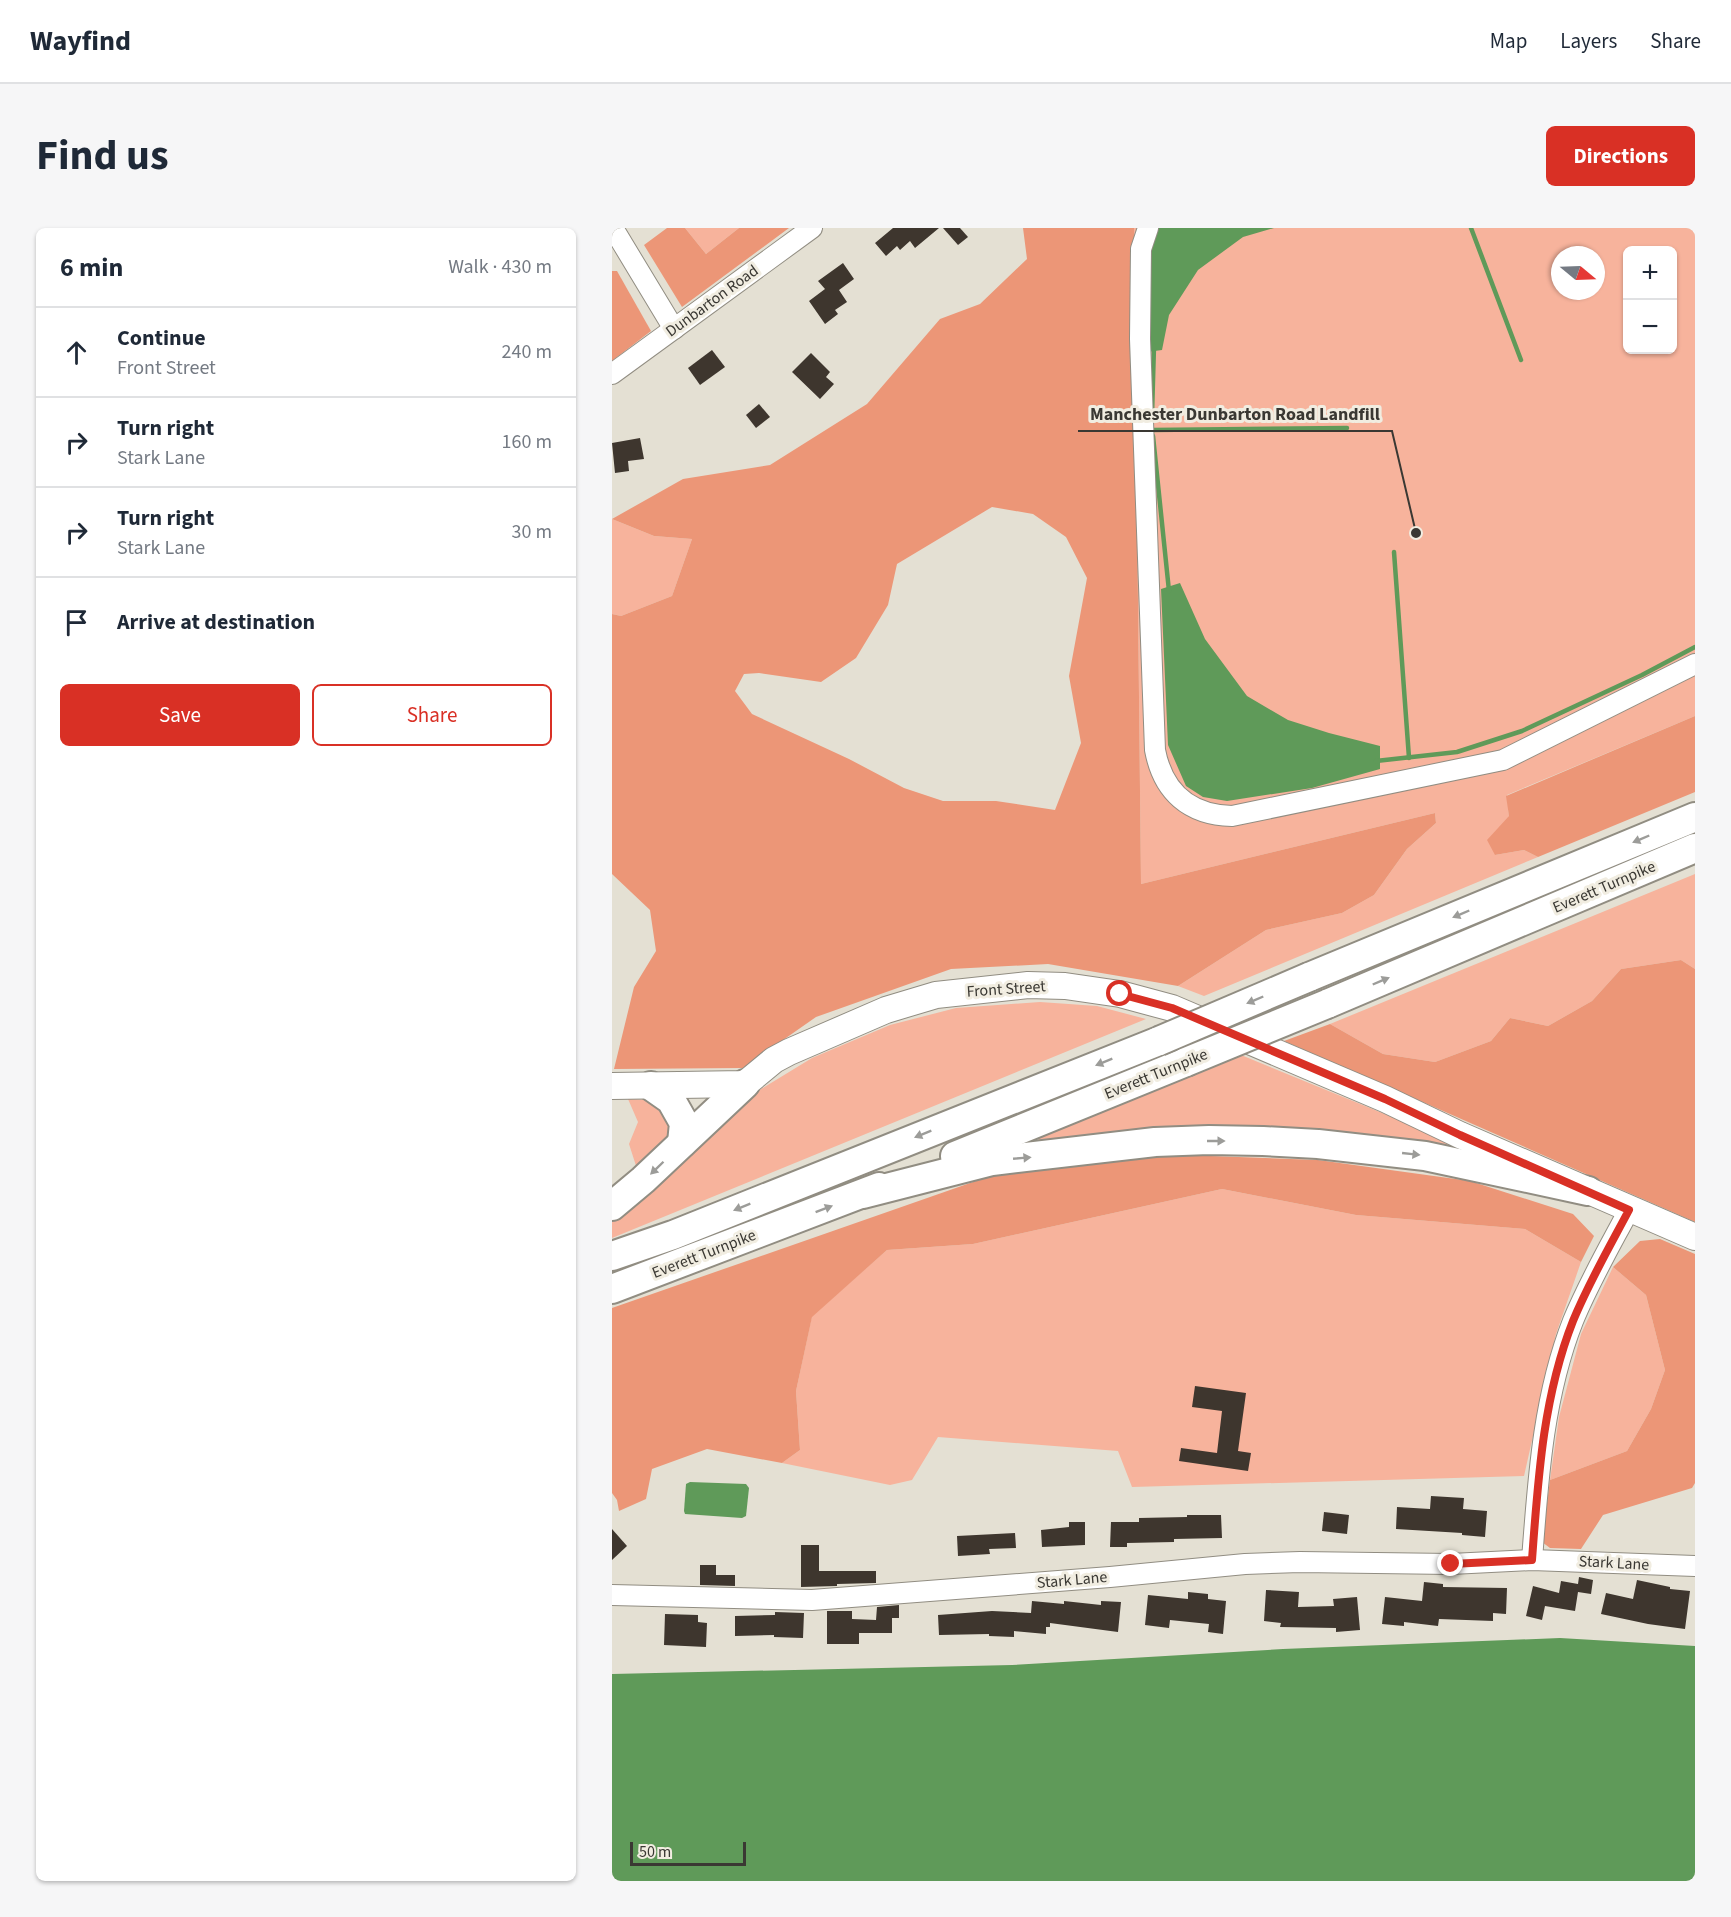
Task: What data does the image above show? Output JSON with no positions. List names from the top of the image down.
{
  "streets": {
    "highway": ["Everett Turnpike"],
    "main road": ["Front Street"],
    "street": ["Dunbarton Road", "Stark Lane"]
  },
  "places": ["Manchester Dunbarton Road Landfill"],
  "scale_bar": "50 m",
  "north": "right",
  "page": {
    "header": "Wayfind",
    "nav": ["Map", "Layers", "Share"],
    "title": "Find us",
    "buttons": [
      "Directions",
      ["Save", "Share"]
    ],
    "heading": ["6 min", "Walk · 430 m"],
    "map_buttons": ["+", "−"],
    "list": [
      ["Continue", "Front Street", "240 m"],
      ["Turn right", "Stark Lane", "160 m"],
      ["Turn right", "Stark Lane", "30 m"],
      "Arrive at destination"
    ],
    "scale": "50 m"
  }
}
